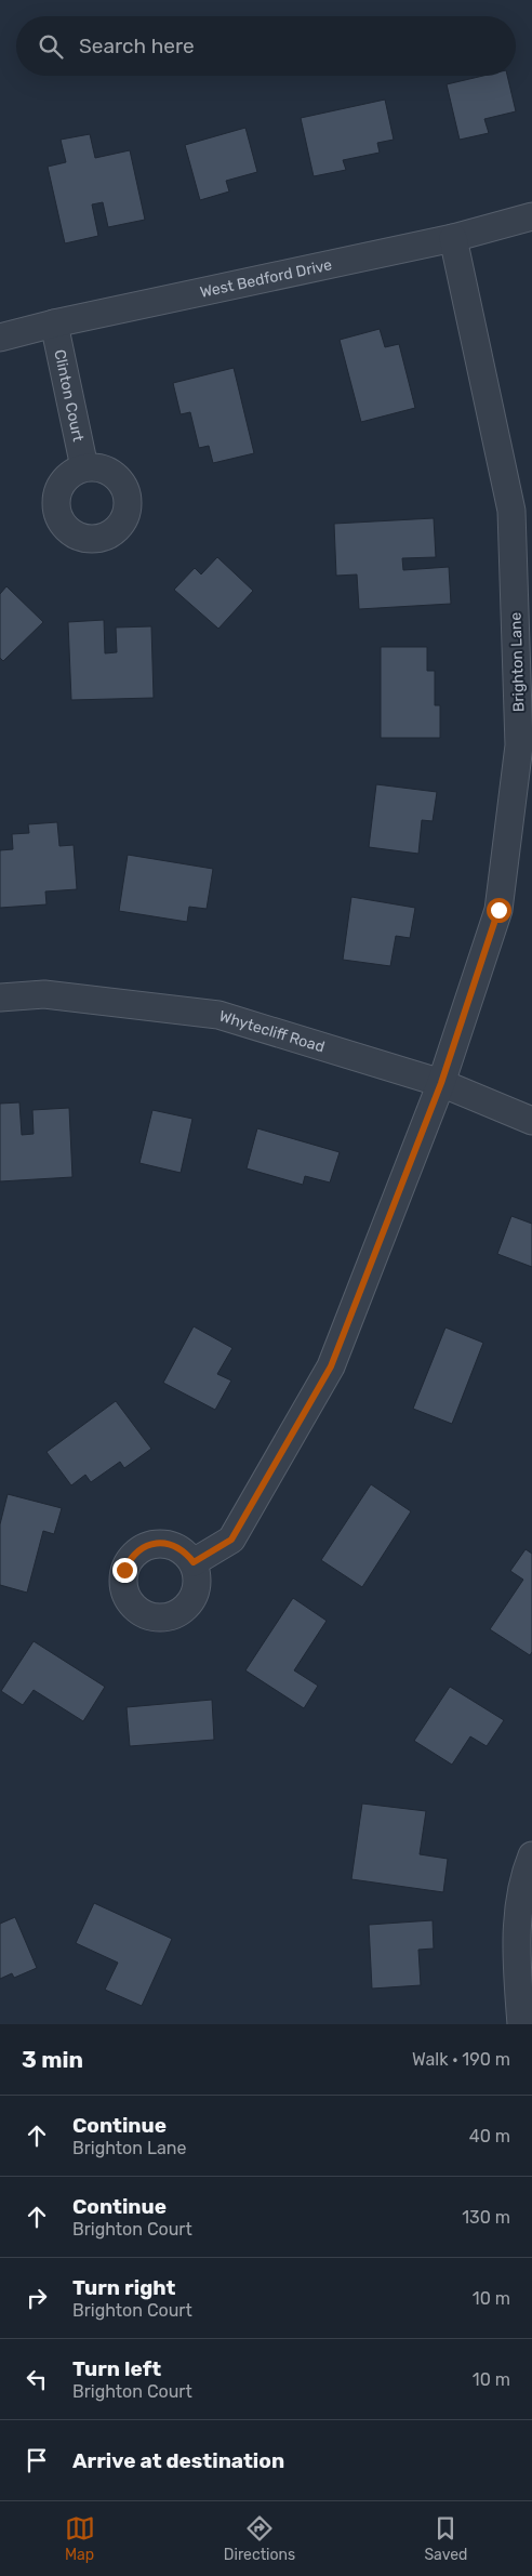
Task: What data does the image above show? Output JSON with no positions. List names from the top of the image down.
{
  "streets": {
    "street": [
      "West Bedford Drive",
      "Clinton Court",
      "Brighton Lane",
      "Whytecliff Road"
    ]
  },
  "crossings": [
    ["West Bedford Drive", "Clinton Court"],
    ["West Bedford Drive", "Brighton Lane"],
    ["Brighton Lane", "Whytecliff Road"]
  ],
  "page": {
    "search": "Search here",
    "heading": ["3 min", "Walk · 190 m"],
    "list": [
      ["Continue", "Brighton Lane", "40 m"],
      ["Continue", "Brighton Court", "130 m"],
      ["Turn right", "Brighton Court", "10 m"],
      ["Turn left", "Brighton Court", "10 m"],
      "Arrive at destination"
    ],
    "nav": ["Map", "Directions", "Saved"]
  }
}
